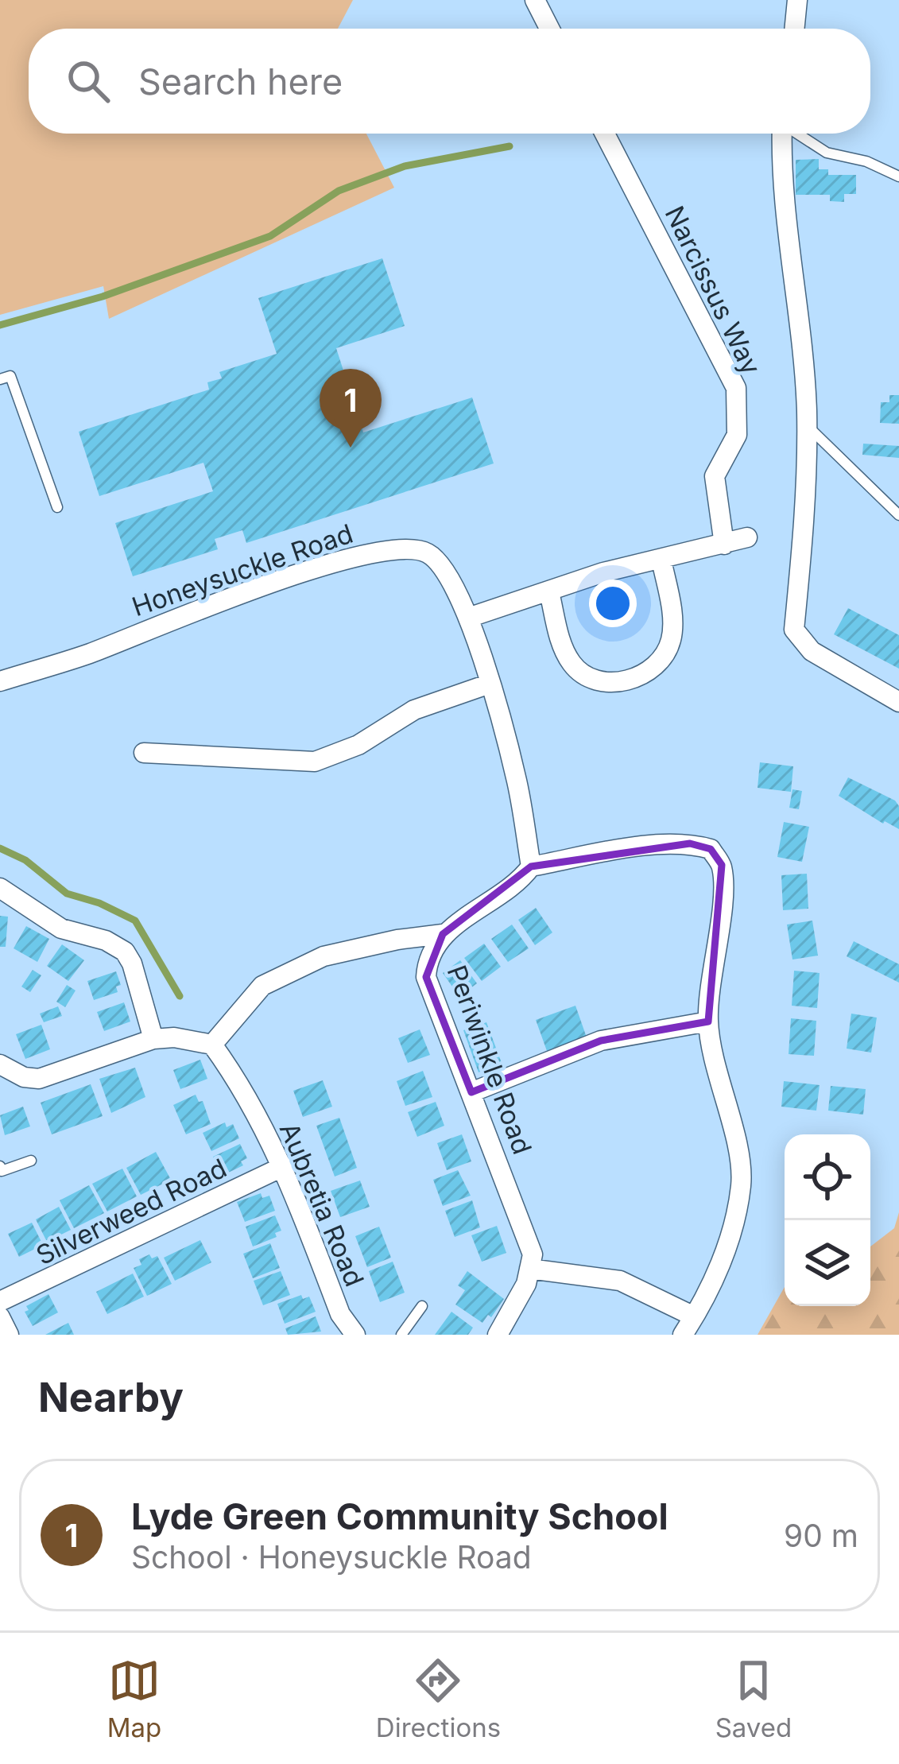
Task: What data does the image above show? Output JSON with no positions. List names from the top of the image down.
{
  "streets": {
    "street": [
      "Narcissus Way",
      "Honeysuckle Road",
      "Periwinkle Road",
      "Aubretia Road",
      "Silverweed Road"
    ]
  },
  "crossings": [
    ["Aubretia Road", "Silverweed Road"]
  ],
  "page": {
    "search": "Search here",
    "pins": "1",
    "heading": "Nearby",
    "list": [
      {
        "mark": "1",
        "name": "Lyde Green Community School",
        "note": "School · Honeysuckle Road",
        "value": "90 m"
      }
    ],
    "nav": ["Map", "Directions", "Saved"]
  }
}
